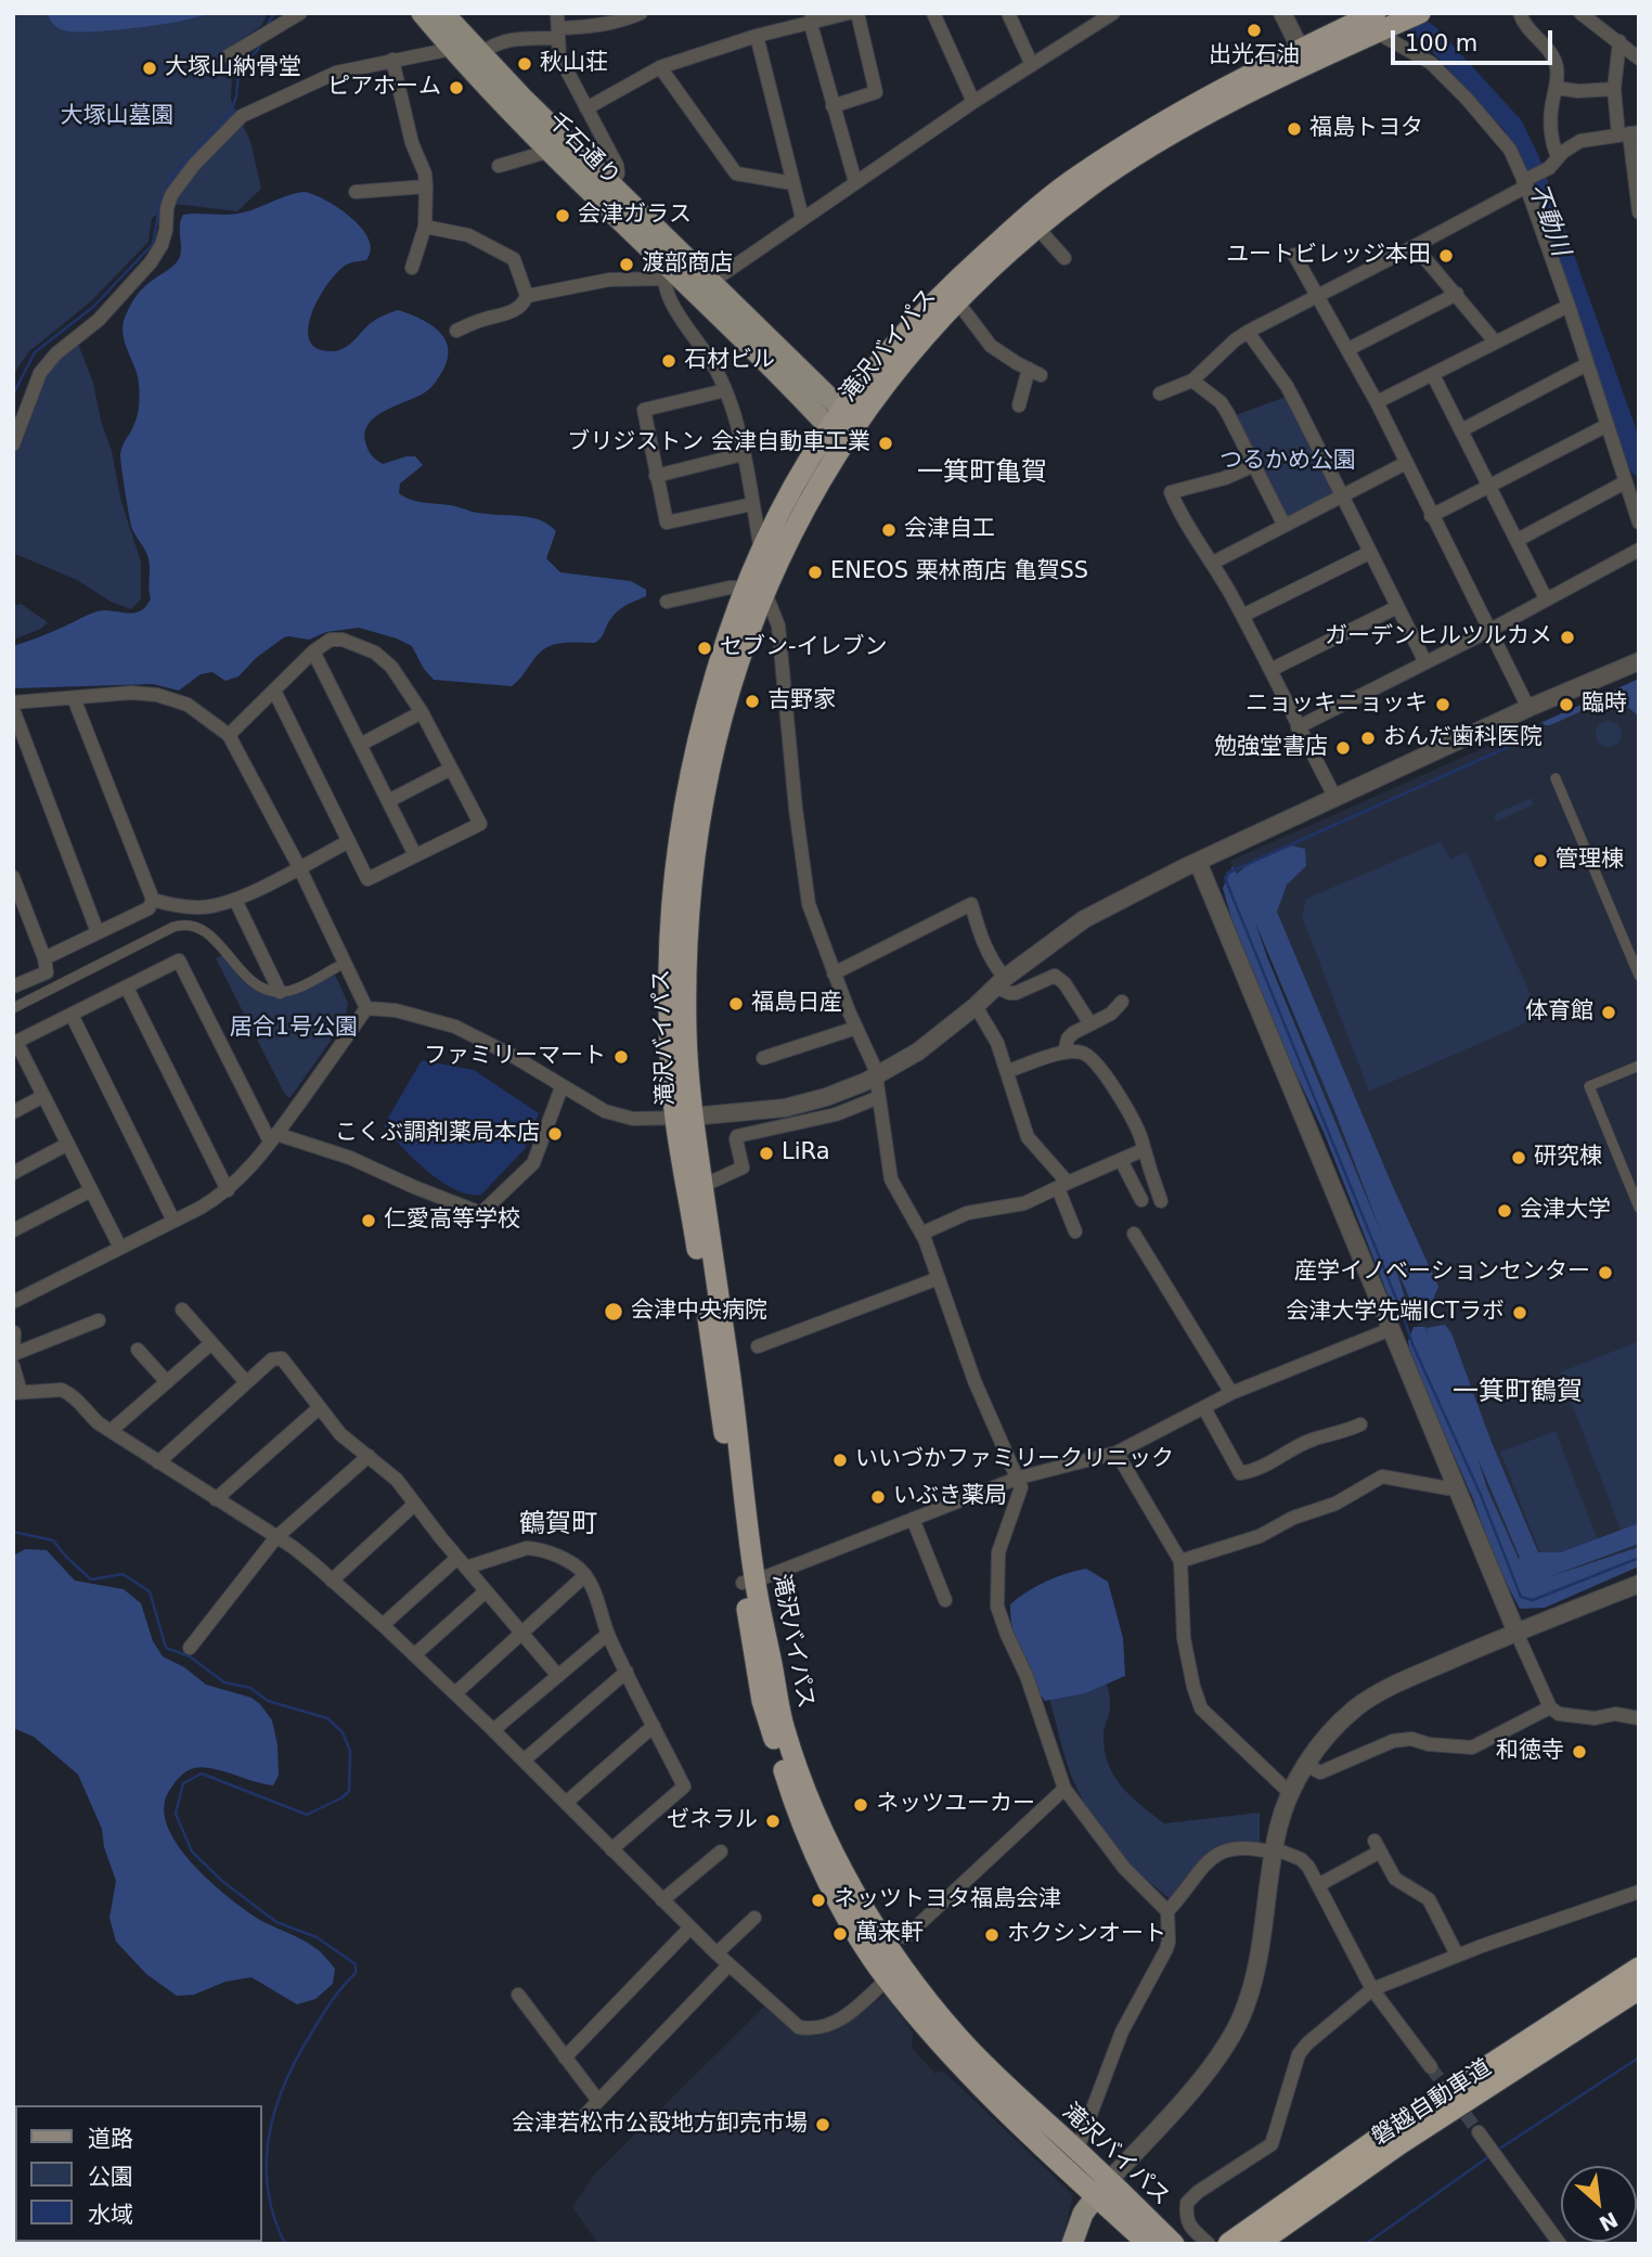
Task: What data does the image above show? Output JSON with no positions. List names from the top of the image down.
{
  "streets": {
    "highway": ["滝沢バイパス", "磐越自動車道"],
    "main road": ["千石通り"]
  },
  "crossings": [
    ["千石通り", "滝沢バイパス"]
  ],
  "districts": ["一箕町亀賀", "一箕町鶴賀", "鶴賀町"],
  "water": ["不動川"],
  "parks": ["大塚山墓園", "つるかめ公園", "居合1号公園"],
  "places": [
    "出光石油",
    "秋山荘",
    "大塚山納骨堂",
    "ピアホーム",
    "福島トヨタ",
    "会津ガラス",
    "ユートビレッジ本田",
    "渡部商店",
    "石材ビル",
    "ブリジストン 会津自動車工業",
    "会津自工",
    "ENEOS 栗林商店 亀賀SS",
    "ガーデンヒルツルカメ",
    "セブン-イレブン",
    "吉野家",
    "ニョッキニョッキ",
    "臨時",
    "おんだ歯科医院",
    "勉強堂書店",
    "管理棟",
    "福島日産",
    "体育館",
    "ファミリーマート",
    "こくぶ調剤薬局本店",
    "LiRa",
    "研究棟",
    "会津大学",
    "仁愛高等学校",
    "産学イノベーションセンター",
    "会津中央病院",
    "会津大学先端ICTラボ",
    "いいづかファミリークリニック",
    "いぶき薬局",
    "和徳寺",
    "ネッツユーカー",
    "ゼネラル",
    "ネッツトヨタ福島会津",
    "萬来軒",
    "ホクシンオート",
    "会津若松市公設地方卸売市場"
  ],
  "legend": ["道路", "公園", "水域"],
  "scale_bar": "100 m",
  "north": "bottom right"
}
